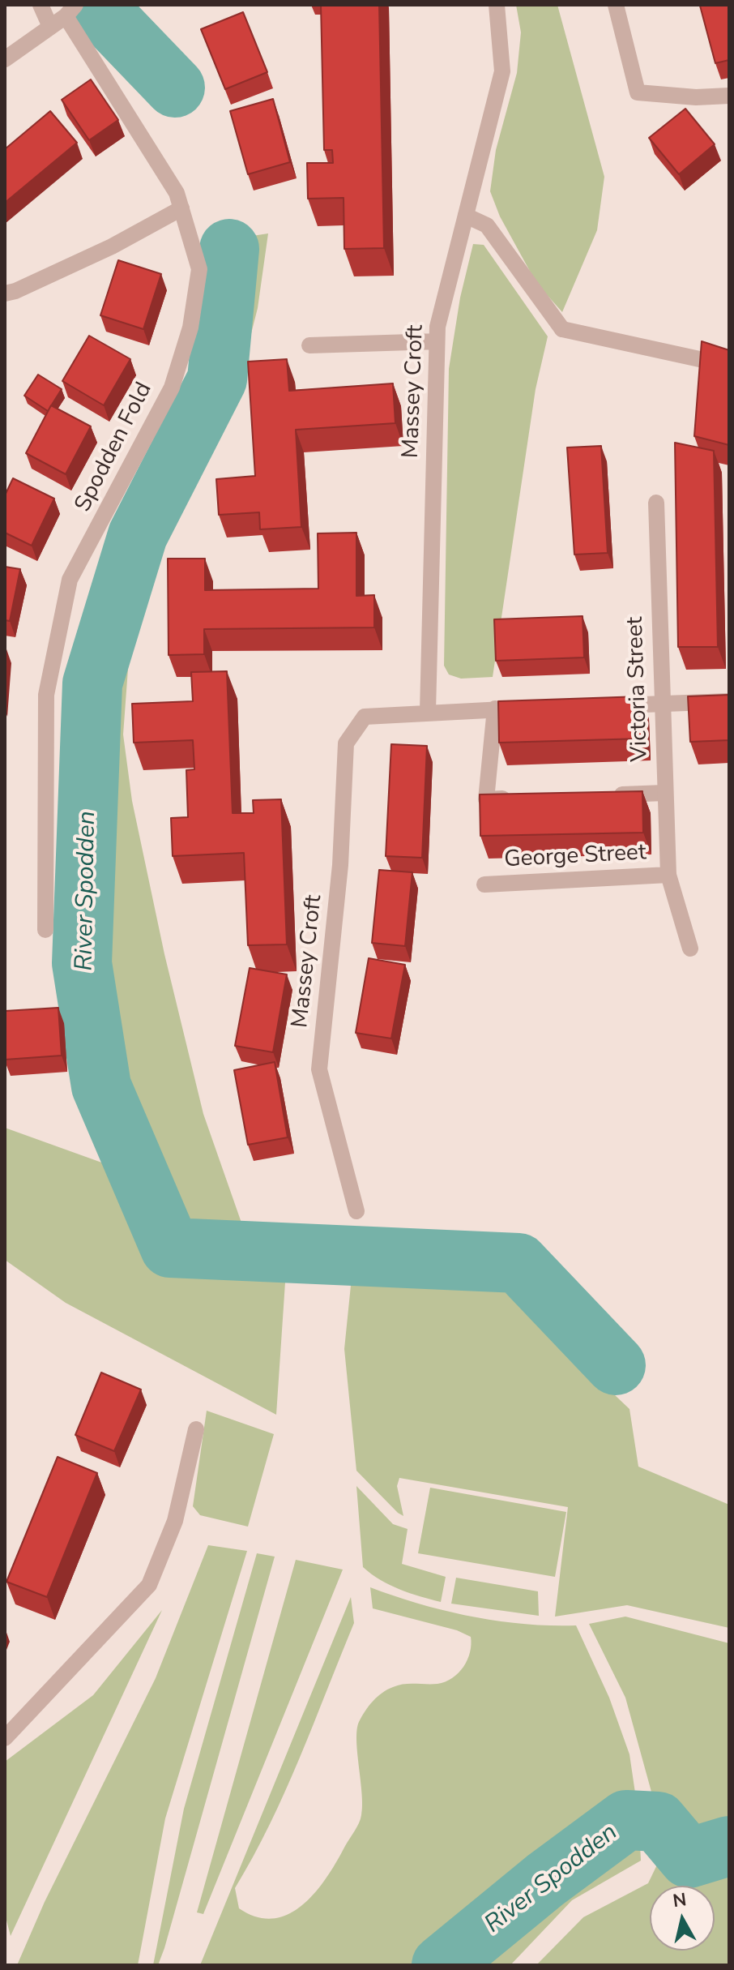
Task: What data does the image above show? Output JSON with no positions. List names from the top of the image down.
{
  "streets": {
    "street": [
      "Massey Croft",
      "Spodden Fold",
      "Victoria Street",
      "George Street"
    ]
  },
  "crossings": [
    ["Victoria Street", "George Street"]
  ],
  "water": ["River Spodden"],
  "north": "top"
}
